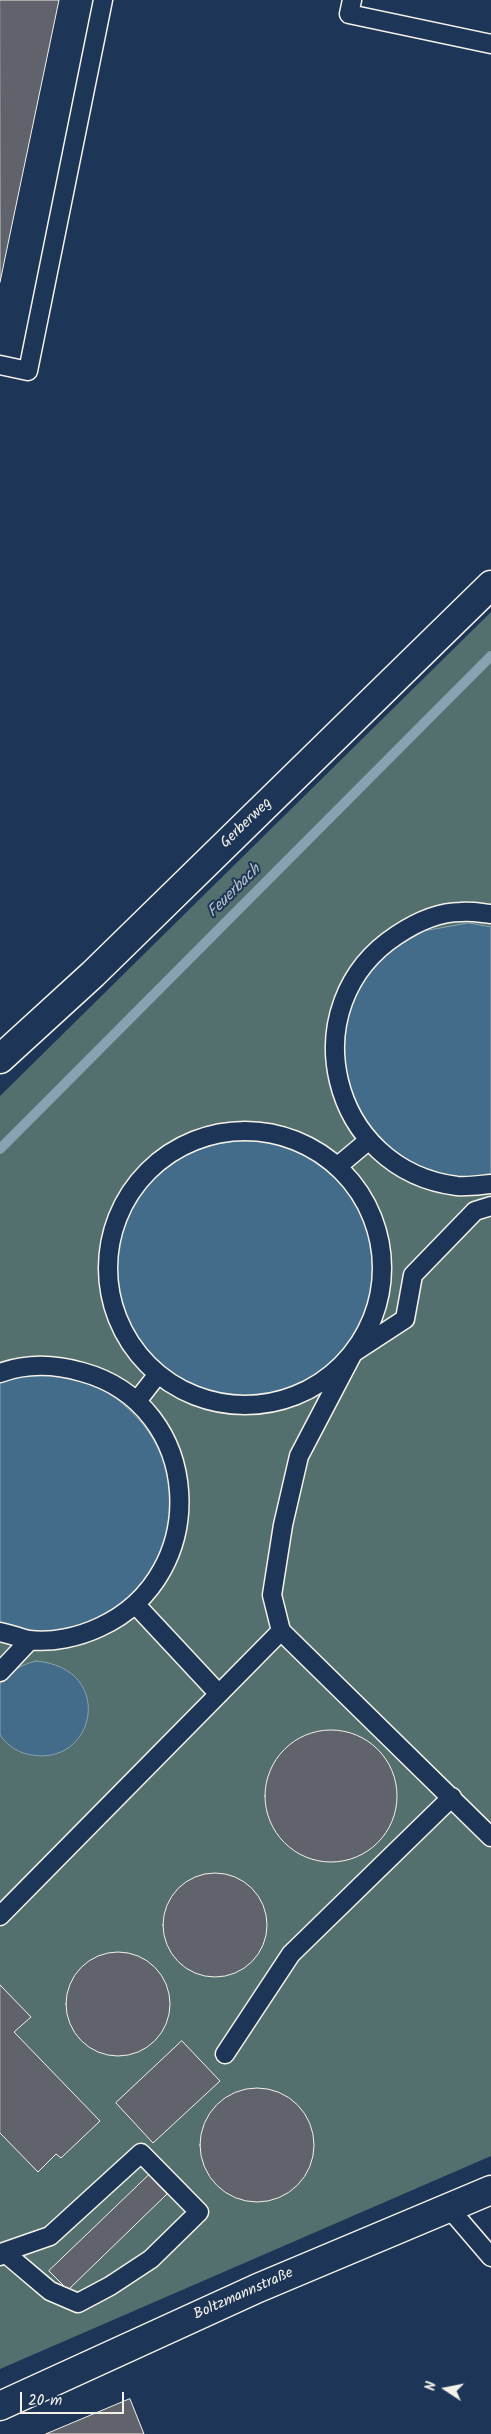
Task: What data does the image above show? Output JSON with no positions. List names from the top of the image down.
{
  "streets": {
    "street": ["Gerberweg", "Boltzmannstraße"]
  },
  "water": ["Feuerbach"],
  "scale_bar": "20 m",
  "north": "left"
}
